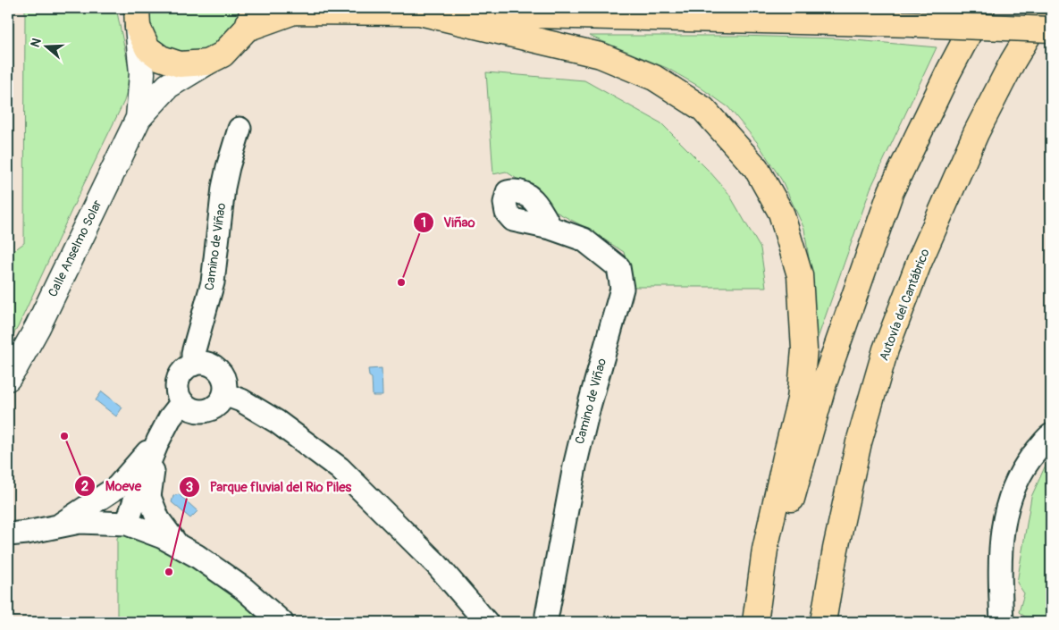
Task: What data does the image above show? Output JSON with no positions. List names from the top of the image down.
{
  "streets": {
    "main road": ["Calle Anselmo Solar", "Autovía del Cantábrico"],
    "street": ["Camino de Viñao"]
  },
  "places": ["Viñao", "Moeve", "Parque fluvial del Rio Piles"],
  "north": "left"
}
